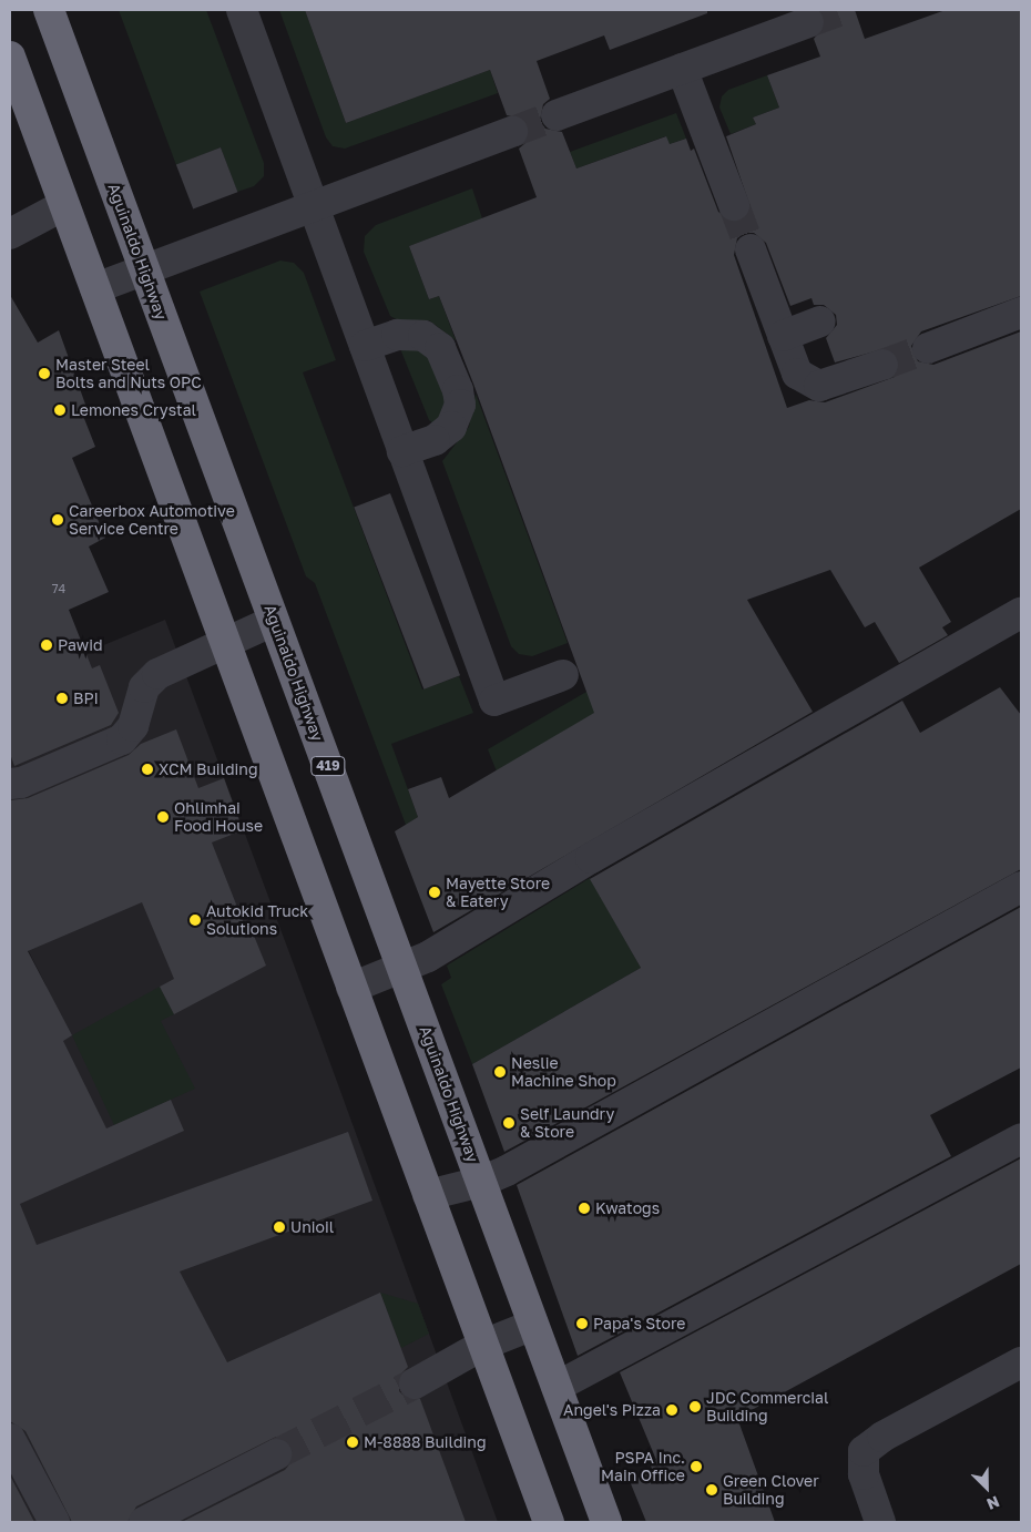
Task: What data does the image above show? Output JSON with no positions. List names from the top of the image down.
{
  "streets": {
    "highway": ["Aguinaldo Highway", "419"]
  },
  "places": [
    "Master Steel Bolts and Nuts OPC",
    "Lemones Crystal",
    "Careerbox Automotive Service Centre",
    "Pawid",
    "BPI",
    "XCM Building",
    "Ohlimhai Food House",
    "Mayette Store & Eatery",
    "Autokid Truck Solutions",
    "Neslie Machine Shop",
    "Self Laundry & Store",
    "Kwatogs",
    "Unioil",
    "Papa's Store",
    "JDC Commercial Building",
    "Angel's Pizza",
    "M-8888 Building",
    "PSPA Inc. Main Office",
    "Green Clover Building"
  ],
  "house_numbers": ["74"],
  "north": "bottom right"
}
